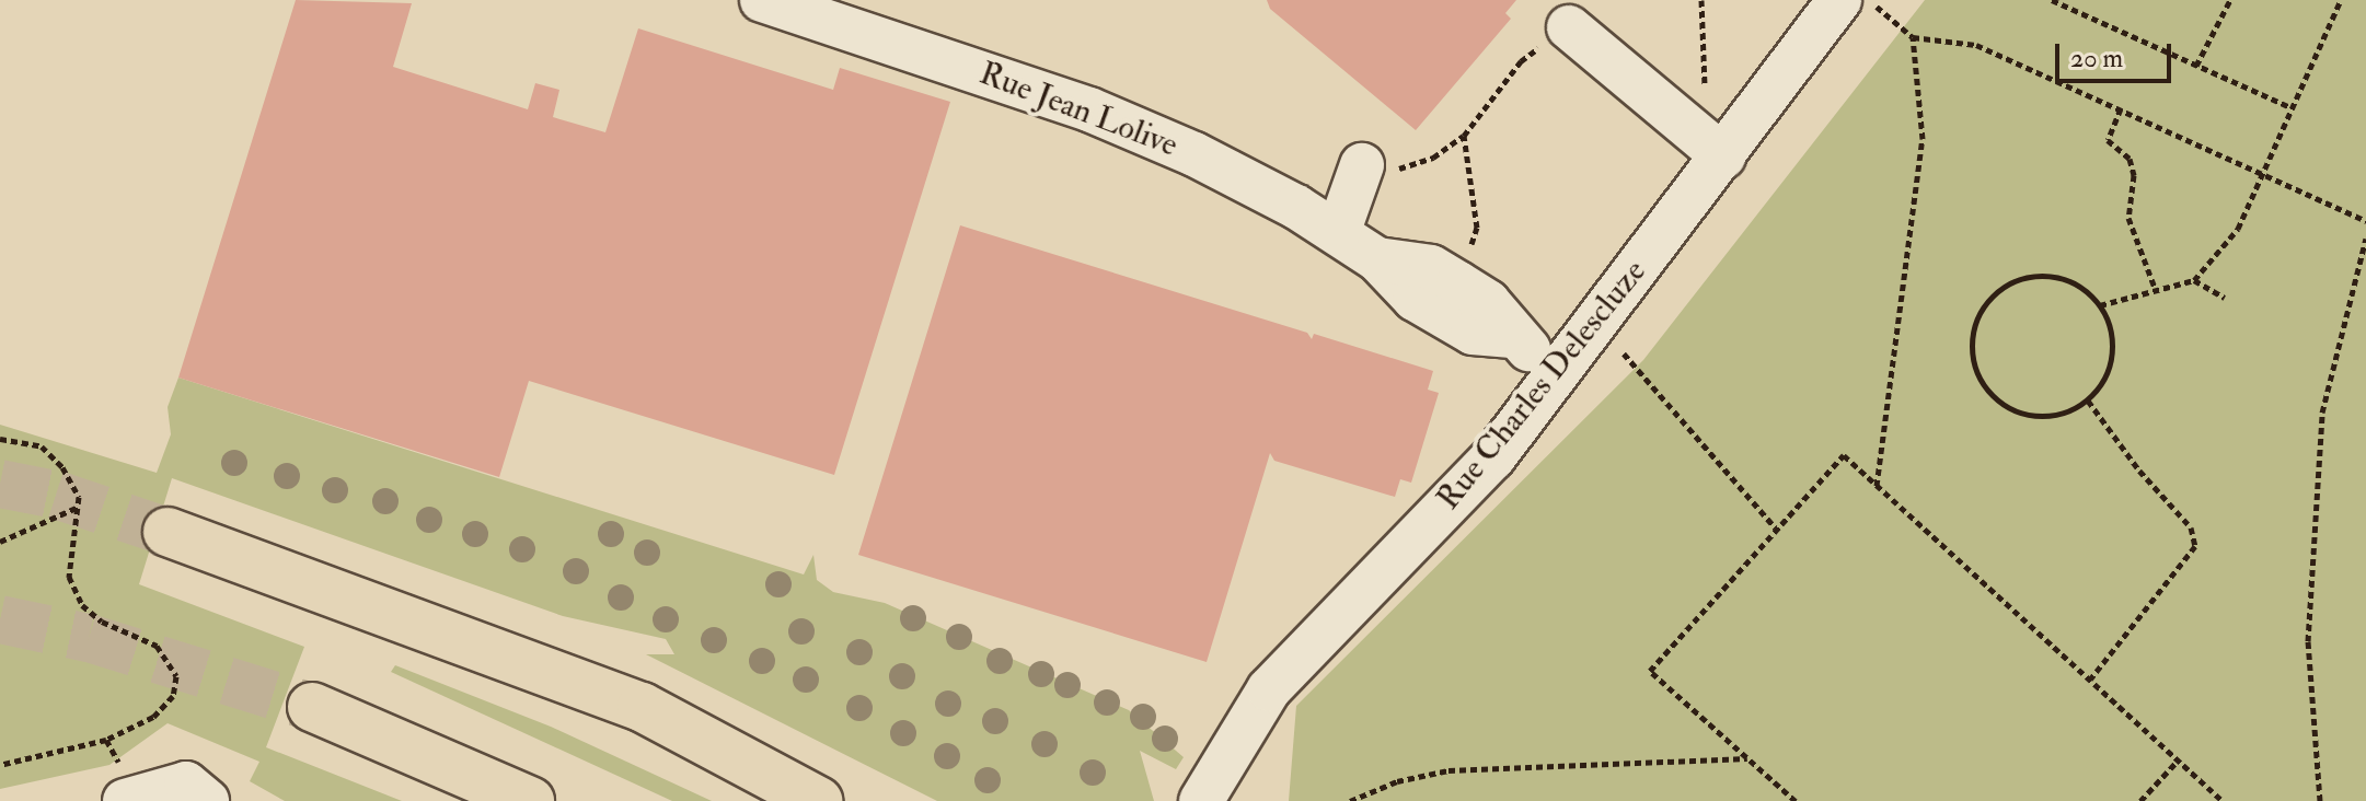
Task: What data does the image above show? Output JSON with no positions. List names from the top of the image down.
{
  "streets": {
    "street": ["Rue Jean Lolive", "Rue Charles Delescluze"]
  },
  "crossings": [
    ["Rue Jean Lolive", "Rue Charles Delescluze"]
  ],
  "scale_bar": "20 m"
}
